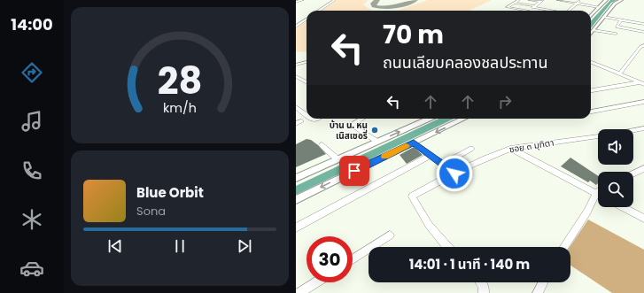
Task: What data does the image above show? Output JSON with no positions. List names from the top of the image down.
{
  "streets": {
    "street": ["ซอย ๓ มุทิตา"]
  },
  "places": ["บ้าน น. หนู เนิสเซอรี่"],
  "page": {
    "tabs": "14:00",
    "turn": ["70 m", "ถนนเลียบคลองชลประทาน"],
    "song": ["Blue Orbit", "Sona"],
    "limit": "30",
    "trip": "14:01 · 1 นาที · 140 m",
    "gauge": ["28", "km/h"]
  }
}
